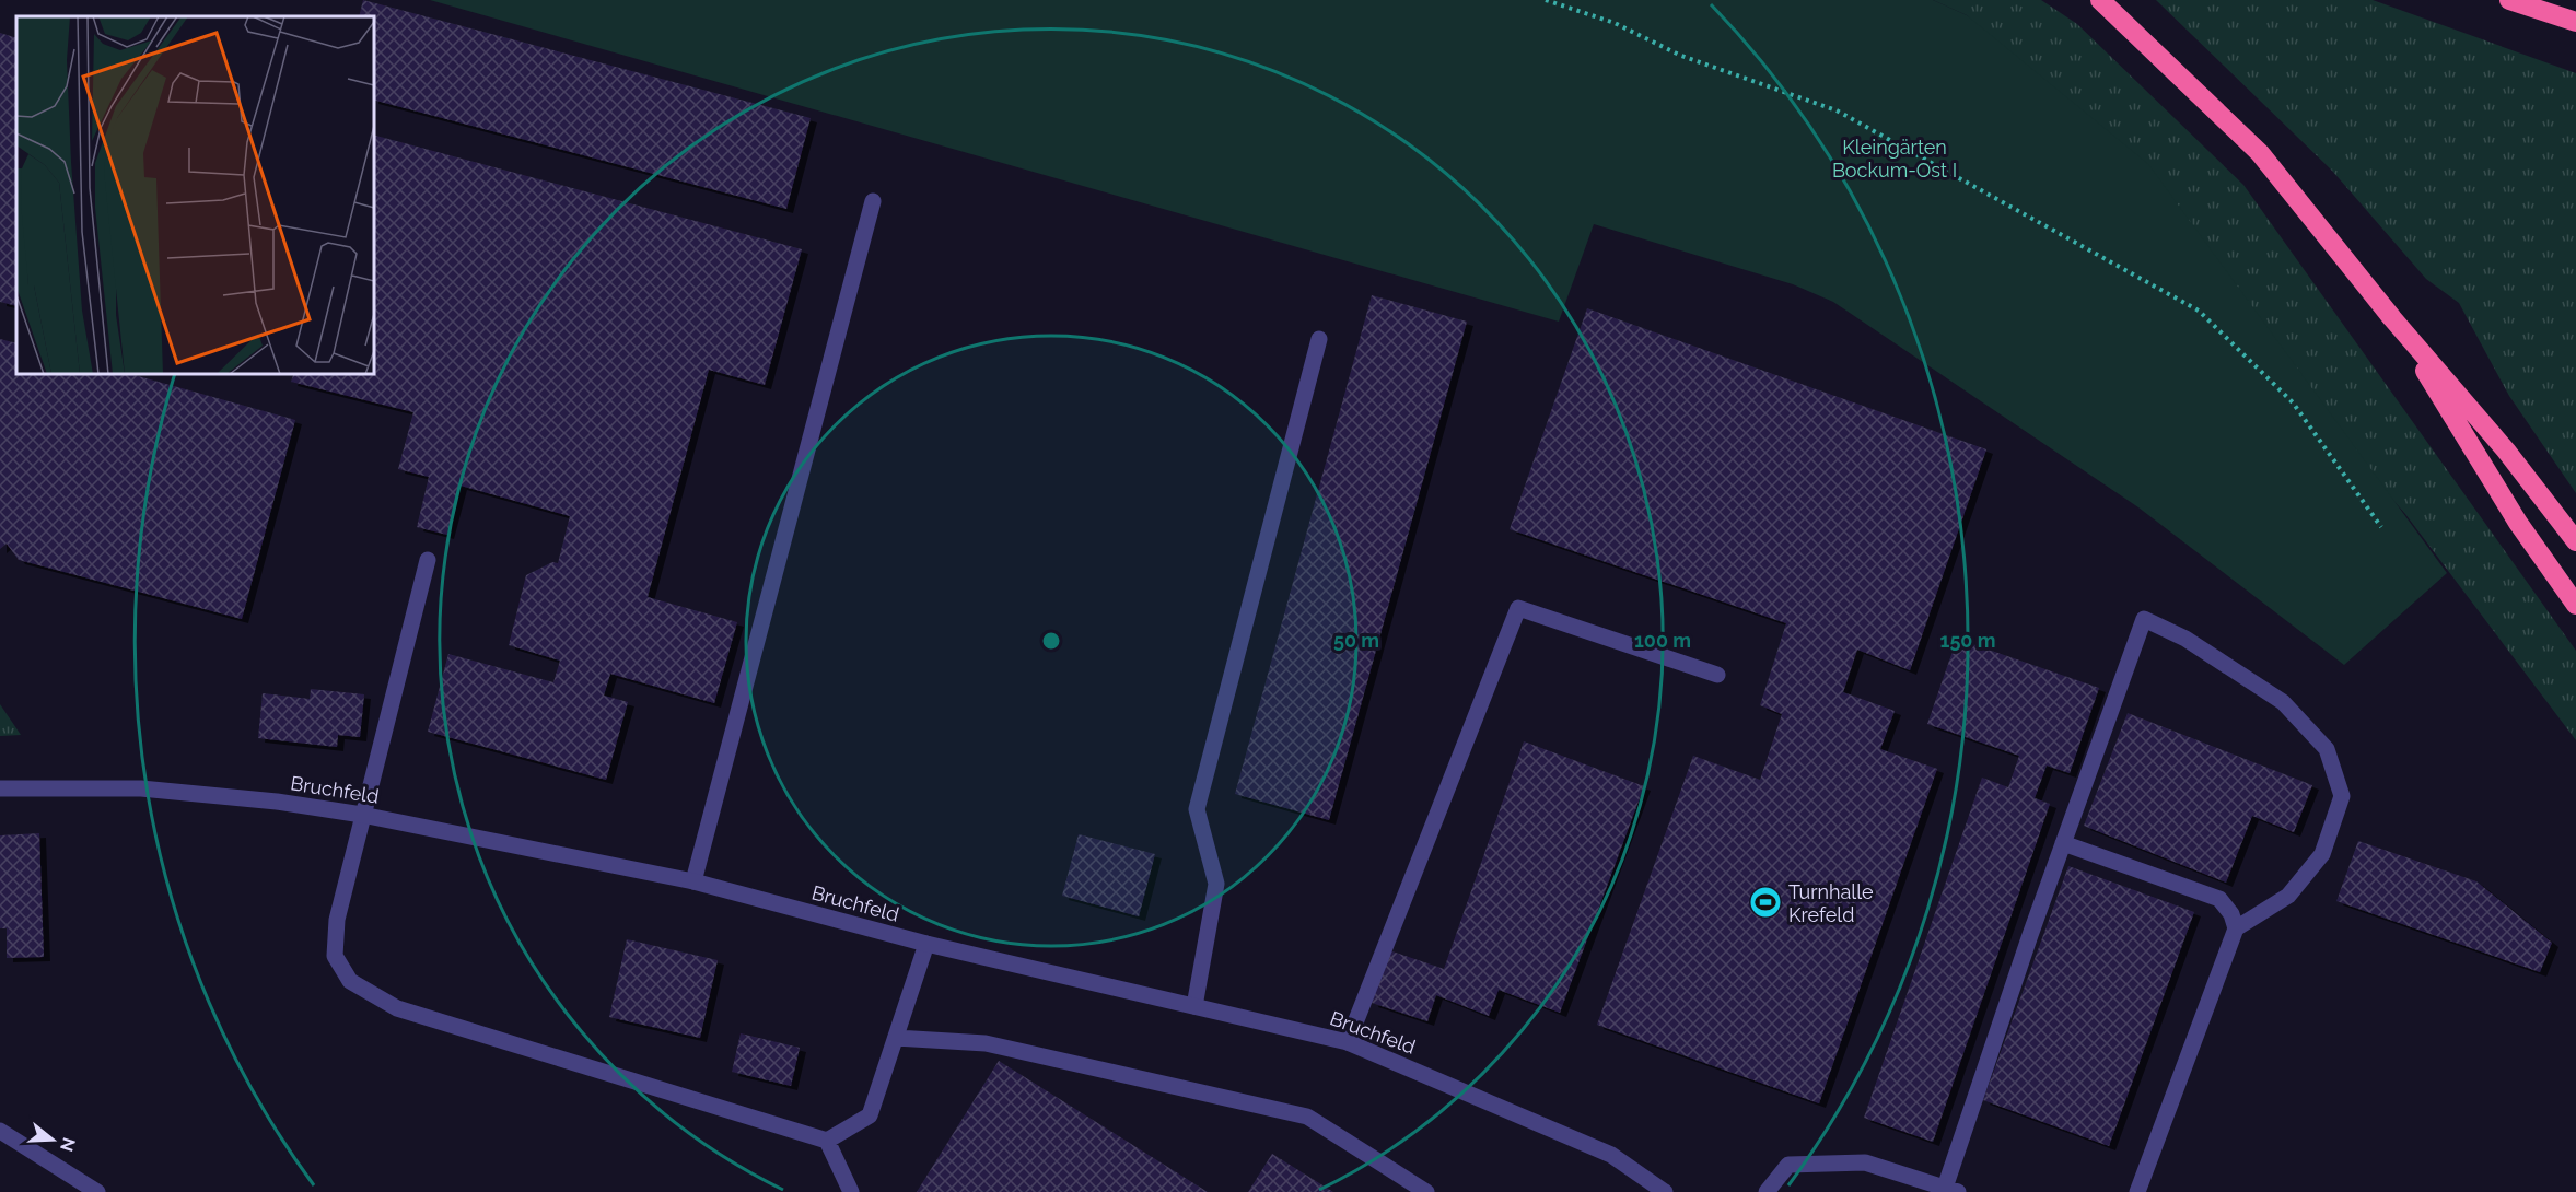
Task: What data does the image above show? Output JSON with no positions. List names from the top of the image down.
{
  "streets": {
    "street": ["Bruchfeld"]
  },
  "parks": ["Kleingärten Bockum-Ost I"],
  "places": {
    "sports": ["Turnhalle Krefeld"]
  },
  "north": "right",
  "rings": ["50 m", "100 m", "150 m"]
}
